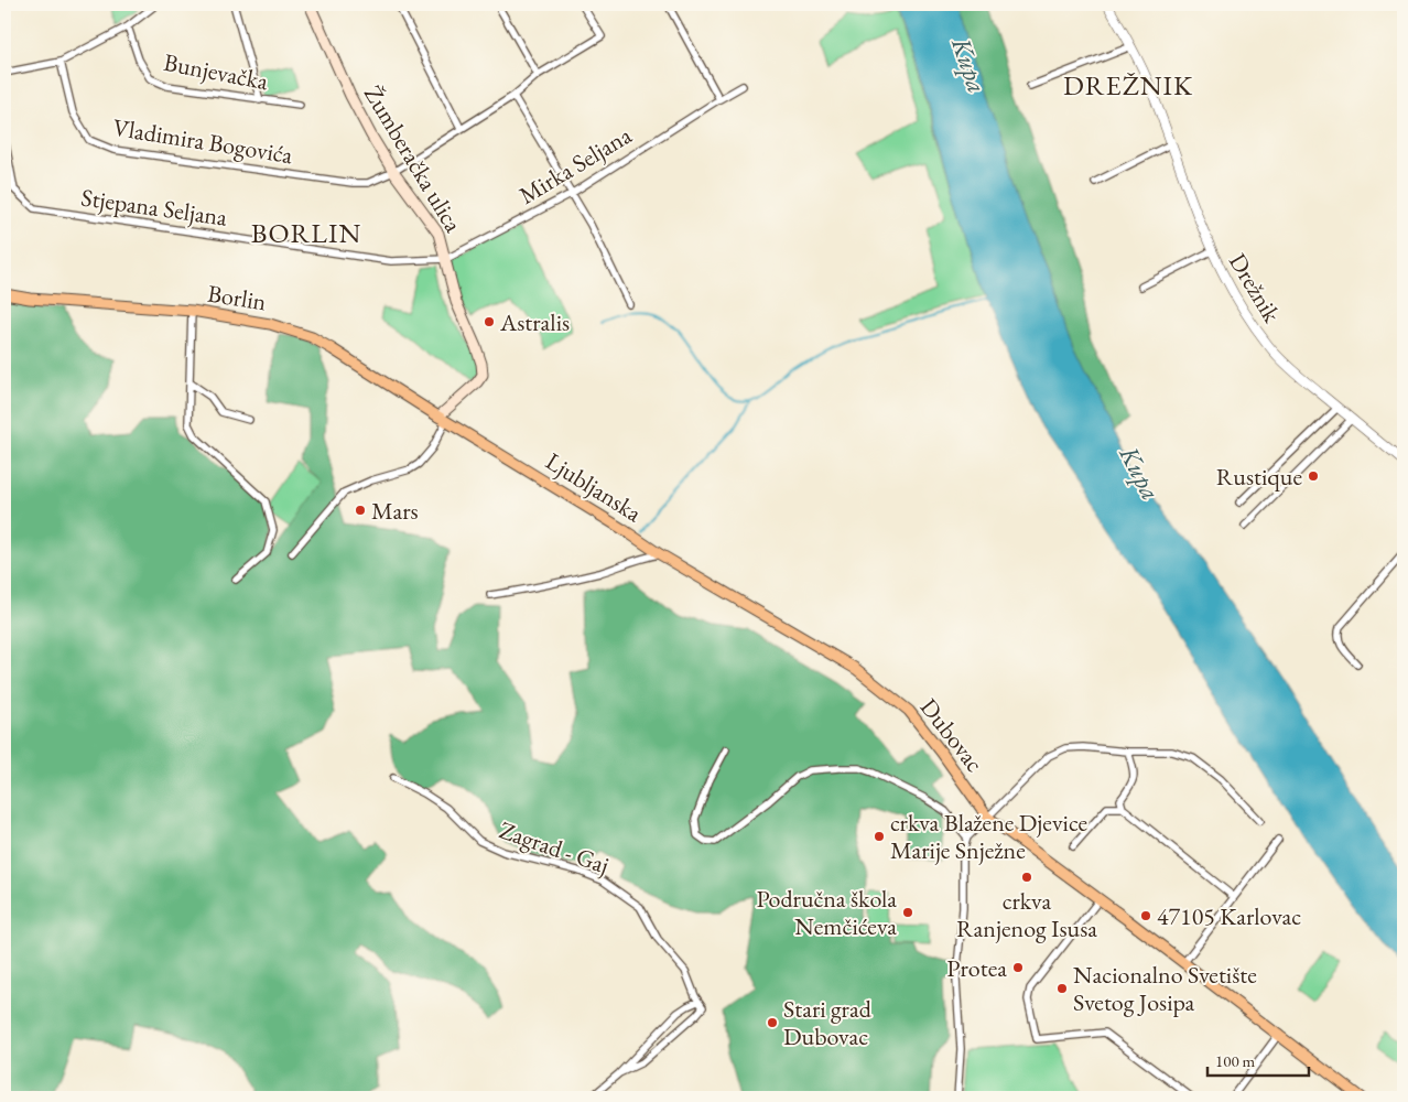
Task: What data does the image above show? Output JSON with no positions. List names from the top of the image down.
{
  "streets": {
    "main road": [
      "Žumberačka ulica",
      "Borlin",
      "Ljubljanska",
      "Dubovac"
    ],
    "street": [
      "Bunjevačka",
      "Vladimira Bogovića",
      "Mirka Seljana",
      "Stjepana Seljana",
      "Drežnik",
      "Zagrad - Gaj"
    ]
  },
  "crossings": [
    ["Vladimira Bogovića", "Žumberačka ulica"],
    ["Žumberačka ulica", "Mirka Seljana"],
    ["Žumberačka ulica", "Stjepana Seljana"],
    ["Žumberačka ulica", "Borlin"],
    ["Žumberačka ulica", "Ljubljanska"],
    ["Mirka Seljana", "Stjepana Seljana"],
    ["Borlin", "Ljubljanska"],
    ["Ljubljanska", "Dubovac"]
  ],
  "districts": ["DREŽNIK", "BORLIN"],
  "water": ["Kupa"],
  "places": [
    "Astralis",
    "Rustique",
    "Mars",
    "crkva Blažene Djevice Marije Snježne",
    "crkva Ranjenog Isusa",
    "Područna škola Nemčićeva",
    "47105 Karlovac",
    "Protea",
    "Nacionalno Svetište Svetog Josipa",
    "Stari grad Dubovac"
  ],
  "scale_bar": "100 m"
}
